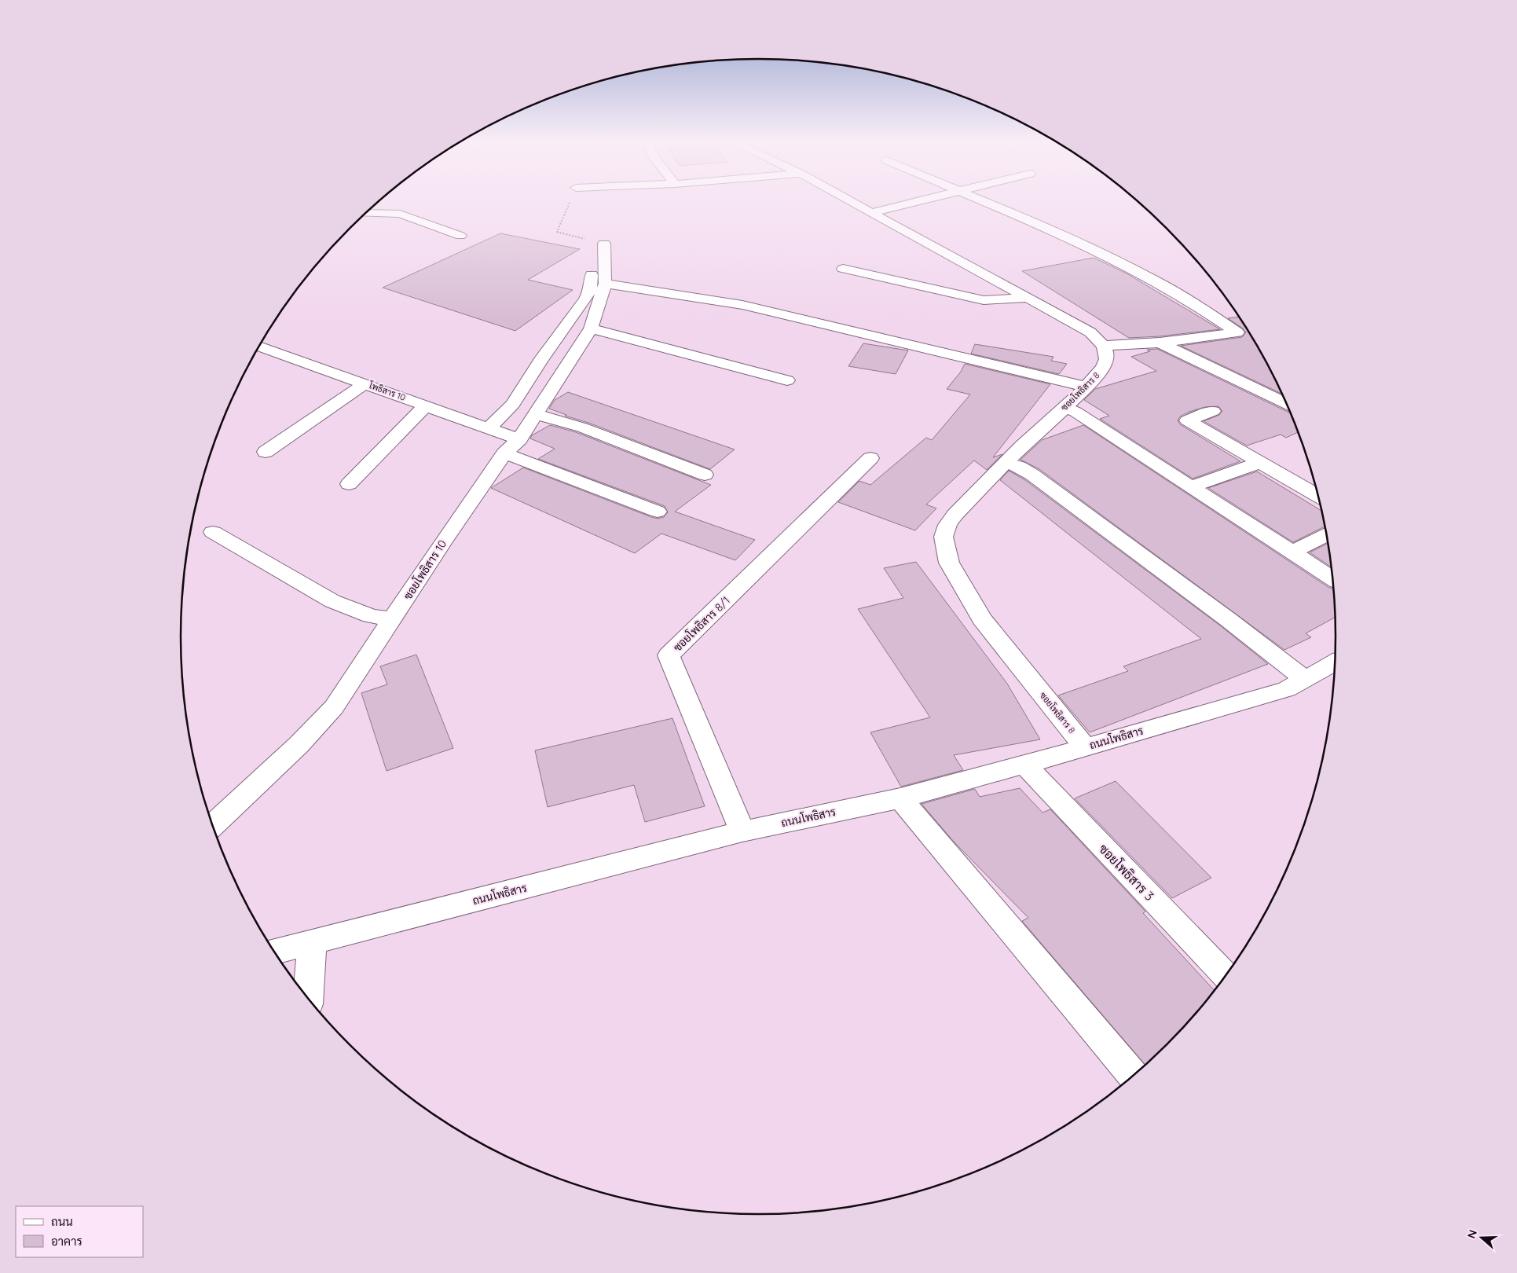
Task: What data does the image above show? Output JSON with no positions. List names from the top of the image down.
{
  "streets": {
    "street": [
      "โพธิสาร 10",
      "ซอยโพธิสาร 8",
      "ซอยโพธิสาร 10",
      "ซอยโพธิสาร 8/1",
      "ถนนโพธิสาร",
      "ซอยโพธิสาร 3"
    ]
  },
  "crossings": [
    ["โพธิสาร 10", "ซอยโพธิสาร 10"],
    ["ซอยโพธิสาร 8", "ถนนโพธิสาร"],
    ["ซอยโพธิสาร 8/1", "ถนนโพธิสาร"],
    ["ถนนโพธิสาร", "ซอยโพธิสาร 3"]
  ],
  "legend": ["ถนน", "อาคาร"],
  "north": "left"
}
